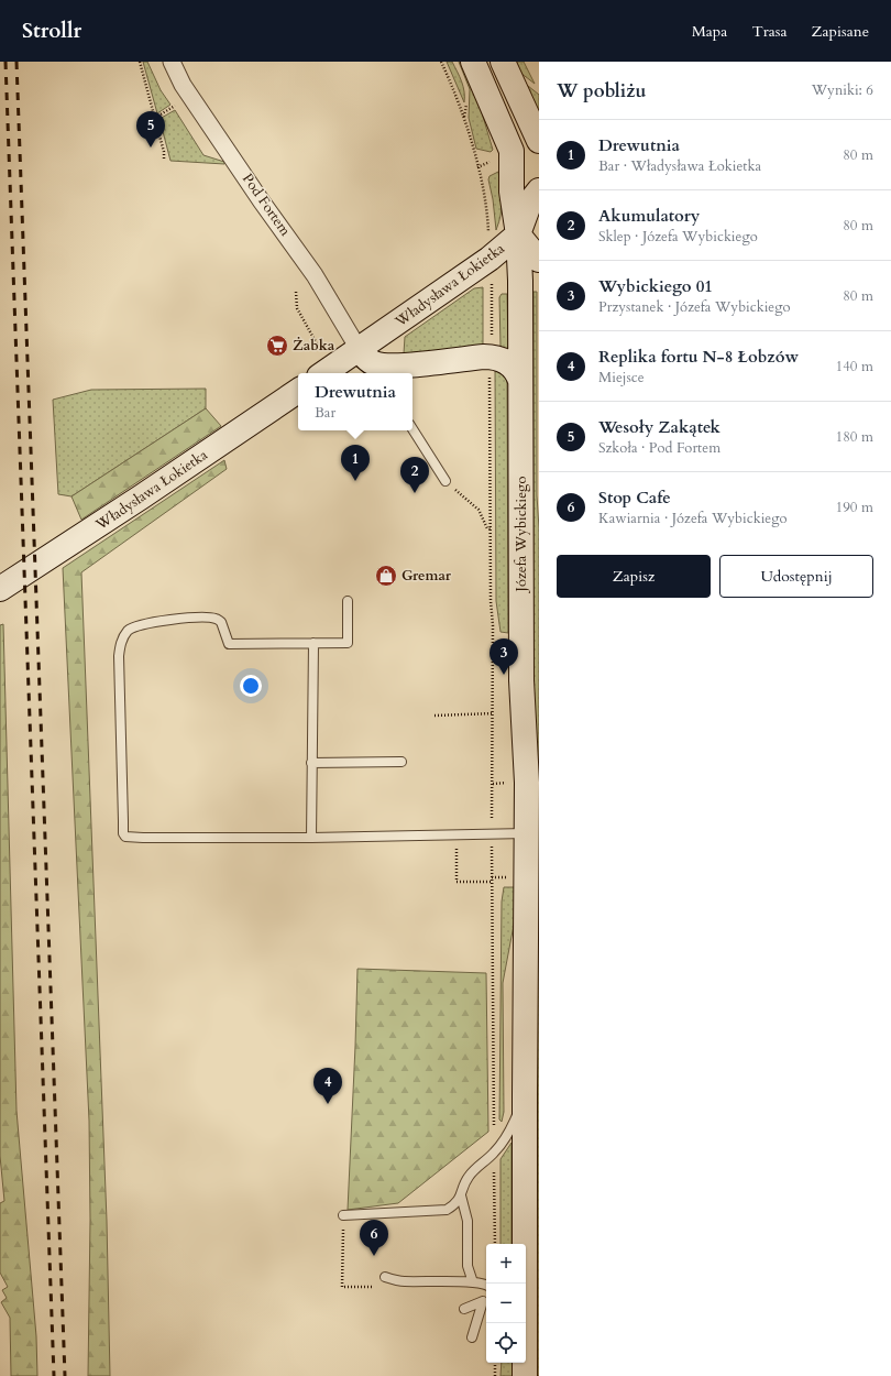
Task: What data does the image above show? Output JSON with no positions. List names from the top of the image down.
{
  "streets": {
    "street": ["Pod Fortem", "Władysława Łokietka", "Józefa Wybickiego"]
  },
  "crossings": [
    ["Pod Fortem", "Władysława Łokietka"],
    ["Władysława Łokietka", "Józefa Wybickiego"]
  ],
  "places": {
    "supermarket": ["Żabka"],
    "shop": ["Gremar"]
  },
  "page": {
    "header": "Strollr",
    "nav": ["Mapa", "Trasa", "Zapisane"],
    "heading": ["W pobliżu", "Wyniki: 6"],
    "pins": [
      "5",
      "1",
      "2",
      "3",
      "4",
      "6"
    ],
    "list": [
      {
        "mark": "1",
        "name": "Drewutnia",
        "note": "Bar · Władysława Łokietka",
        "value": "80 m"
      },
      {
        "mark": "2",
        "name": "Akumulatory",
        "note": "Sklep · Józefa Wybickiego",
        "value": "80 m"
      },
      {
        "mark": "3",
        "name": "Wybickiego 01",
        "note": "Przystanek · Józefa Wybickiego",
        "value": "80 m"
      },
      {
        "mark": "4",
        "name": "Replika fortu N-8 Łobzów",
        "note": "Miejsce",
        "value": "140 m"
      },
      {
        "mark": "5",
        "name": "Wesoły Zakątek",
        "note": "Szkoła · Pod Fortem",
        "value": "180 m"
      },
      {
        "mark": "6",
        "name": "Stop Cafe",
        "note": "Kawiarnia · Józefa Wybickiego",
        "value": "190 m"
      }
    ],
    "popup": ["Drewutnia", "Bar"],
    "buttons": ["Zapisz", "Udostępnij"],
    "map_buttons": ["+", "−"]
  }
}
